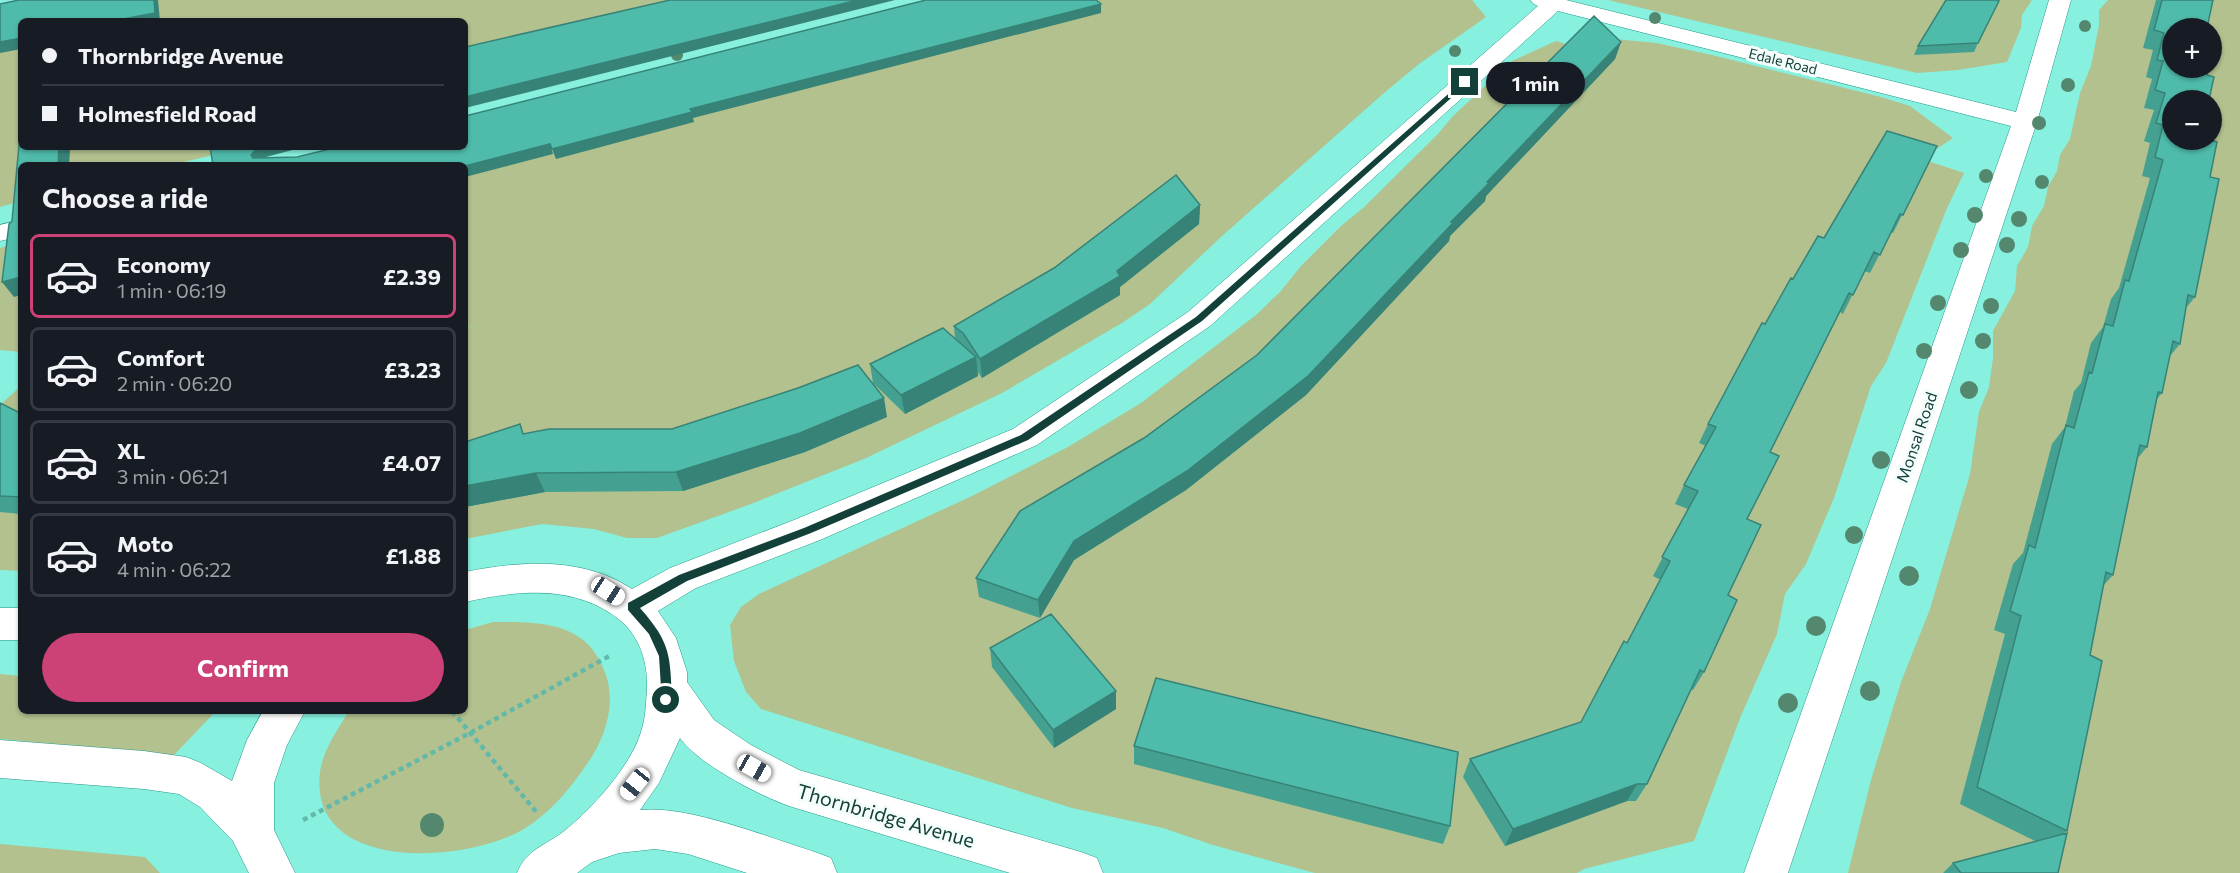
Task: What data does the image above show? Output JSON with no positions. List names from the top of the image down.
{
  "streets": {
    "street": ["Edale Road", "Monsal Road", "Thornbridge Avenue"]
  },
  "crossings": [
    ["Edale Road", "Monsal Road"]
  ],
  "page": {
    "map_buttons": ["+", "−"],
    "banner": ["Thornbridge Avenue", "Holmesfield Road"],
    "bubble": "1 min",
    "heading": "Choose a ride",
    "list": [
      {
        "name": "Economy",
        "note": "1 min · 06:19",
        "value": "£2.39"
      },
      {
        "name": "Comfort",
        "note": "2 min · 06:20",
        "value": "£3.23"
      },
      {
        "name": "XL",
        "note": "3 min · 06:21",
        "value": "£4.07"
      },
      {
        "name": "Moto",
        "note": "4 min · 06:22",
        "value": "£1.88"
      }
    ],
    "buttons": "Confirm"
  }
}
